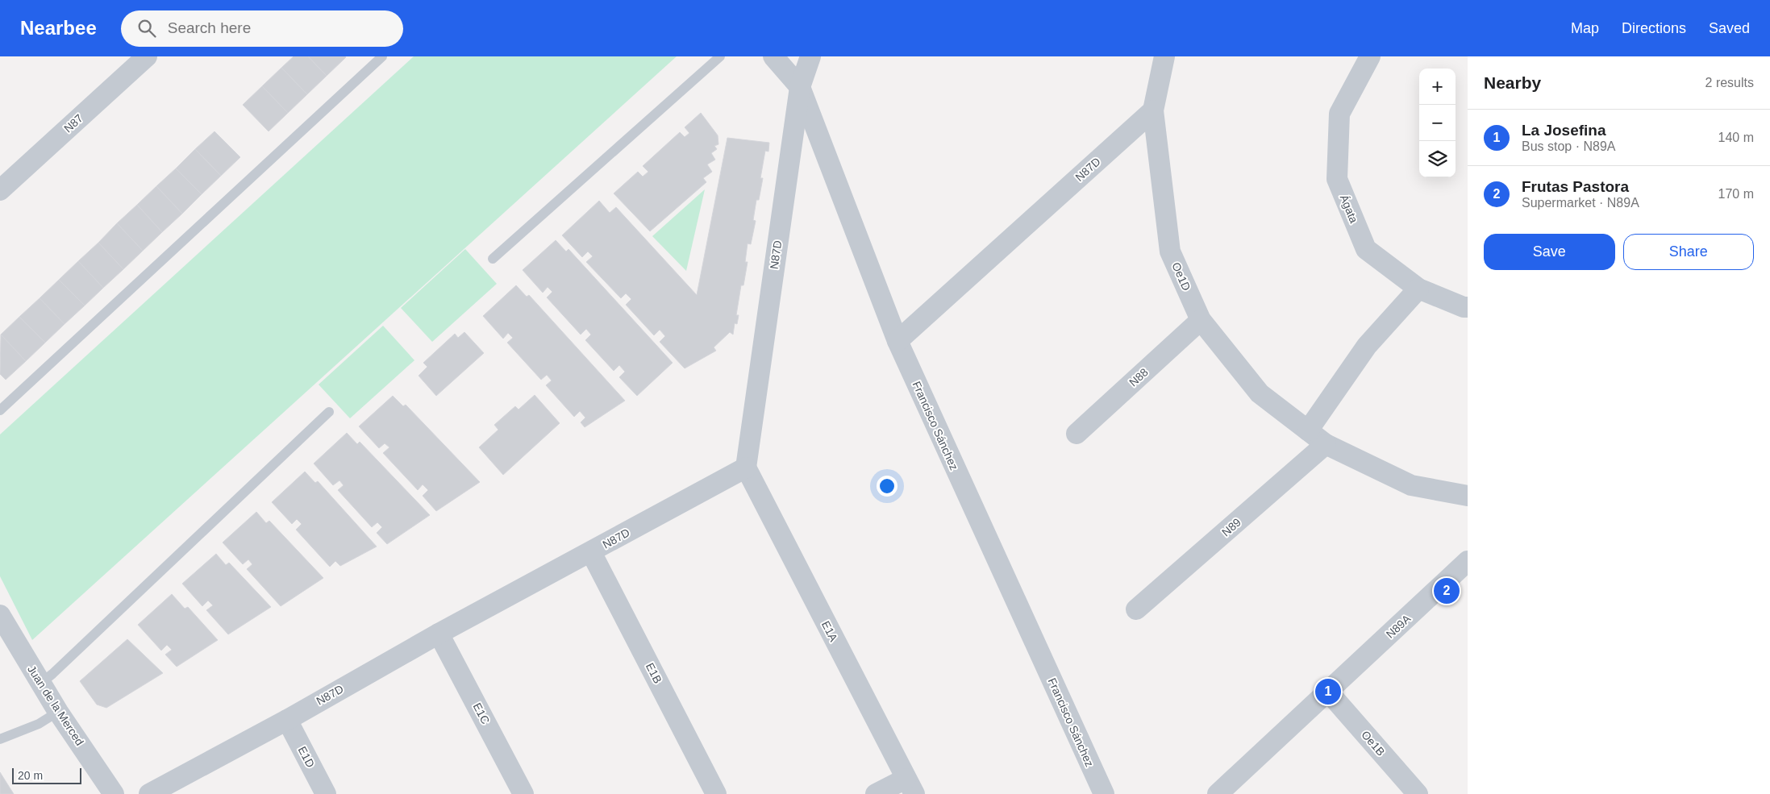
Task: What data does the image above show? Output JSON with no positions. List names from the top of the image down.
{
  "streets": {
    "street": [
      "N87",
      "N87D",
      "Ágata",
      "Oe1D",
      "N88",
      "Francisco Sánchez",
      "N89",
      "N89A",
      "E1A",
      "E1B",
      "Juan de la Merced",
      "E1C",
      "Oe1B",
      "E1D"
    ]
  },
  "crossings": [
    ["N87D", "Oe1D"],
    ["N87D", "Francisco Sánchez"],
    ["N87D", "E1A"],
    ["N87D", "E1B"],
    ["N87D", "E1C"],
    ["N87D", "E1D"],
    ["Oe1D", "N88"],
    ["Oe1D", "N89"],
    ["N89A", "Oe1B"]
  ],
  "scale_bar": "20 m",
  "page": {
    "header": "Nearbee",
    "search": "Search here",
    "nav": ["Map", "Directions", "Saved"],
    "heading": ["Nearby", "2 results"],
    "map_buttons": ["+", "−"],
    "list": [
      {
        "mark": "1",
        "name": "La Josefina",
        "note": "Bus stop · N89A",
        "value": "140 m"
      },
      {
        "mark": "2",
        "name": "Frutas Pastora",
        "note": "Supermarket · N89A",
        "value": "170 m"
      }
    ],
    "buttons": ["Save", "Share"],
    "pins": ["2", "1"],
    "scale": "20 m"
  }
}
